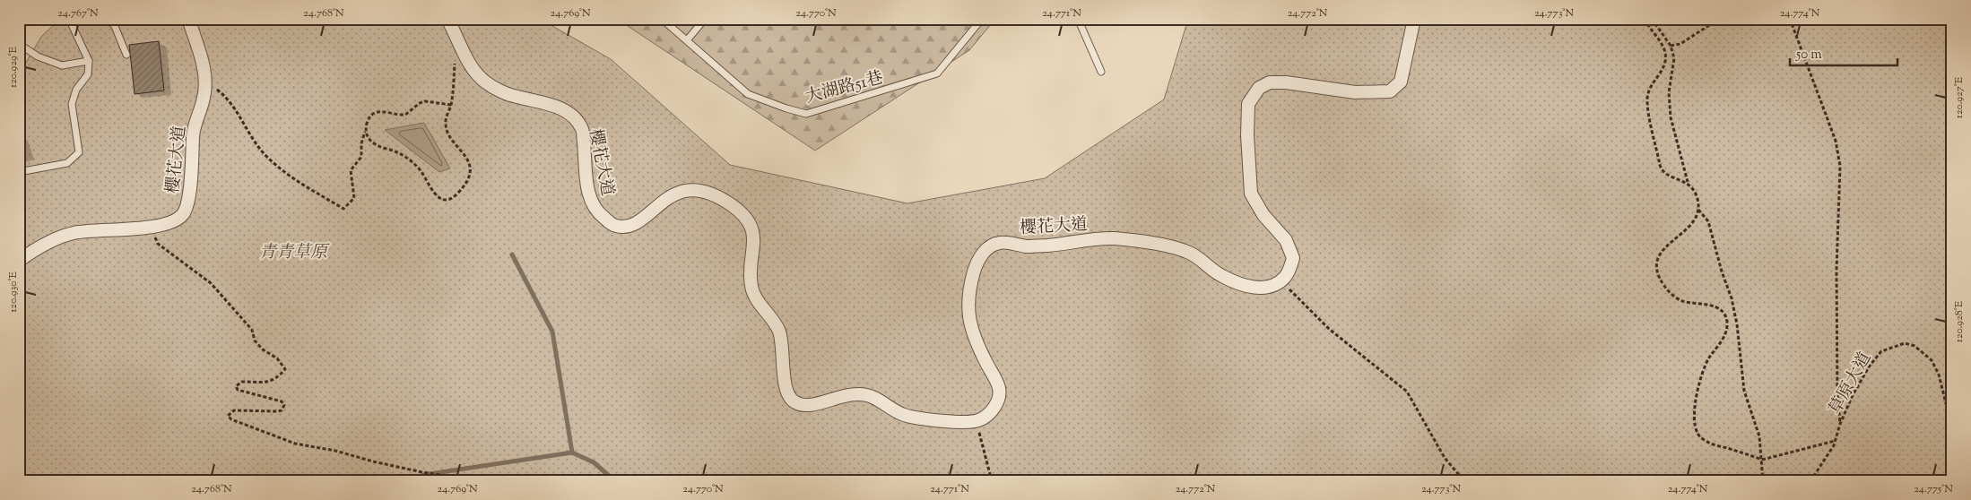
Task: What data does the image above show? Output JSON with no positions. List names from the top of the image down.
{
  "streets": {
    "street": ["櫻花大道"],
    "lane": ["大湖路51巷"],
    "path": ["草原大道"]
  },
  "parks": ["青青草原"],
  "scale_bar": "50 m",
  "coordinates": [
    "24.767°N",
    "24.768°N",
    "24.769°N",
    "24.770°N",
    "24.771°N",
    "24.772°N",
    "24.773°N",
    "24.774°N",
    "120.929°E",
    "120.927°E",
    "120.930°E",
    "120.928°E",
    "24.775°N"
  ]
}
